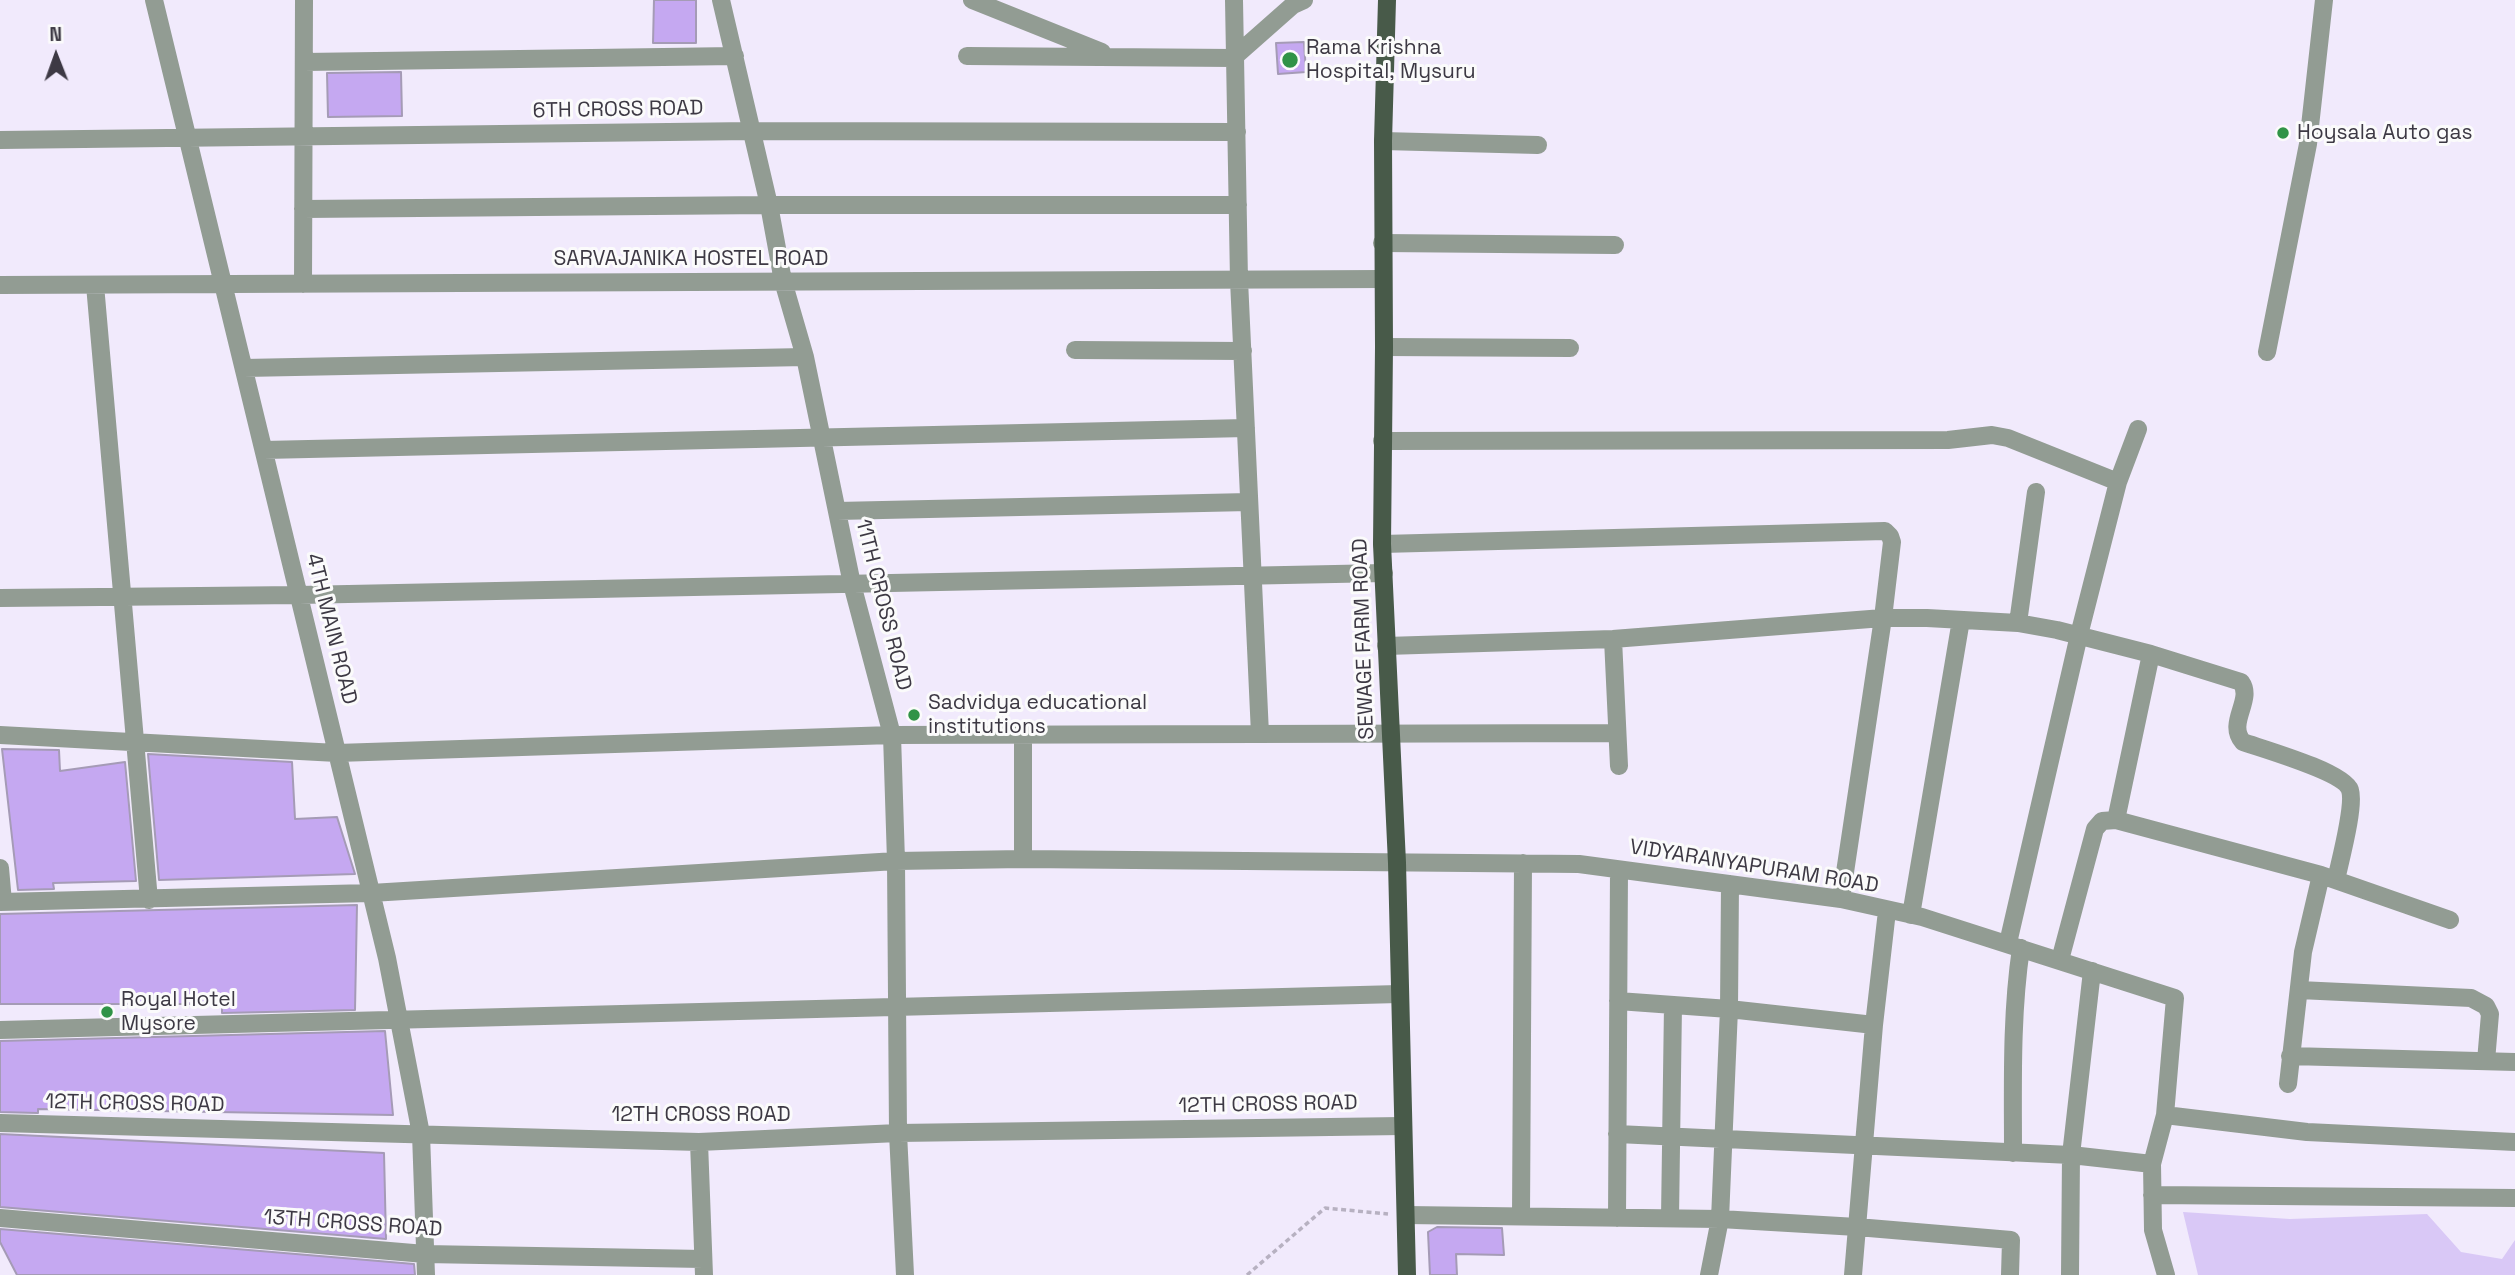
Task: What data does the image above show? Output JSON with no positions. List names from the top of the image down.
{
  "streets": {
    "main road": ["SEWAGE FARM ROAD"],
    "street": [
      "6TH CROSS ROAD",
      "SARVAJANIKA HOSTEL ROAD",
      "11TH CROSS ROAD",
      "4TH MAIN ROAD",
      "VIDYARANYAPURAM ROAD",
      "12TH CROSS ROAD",
      "13TH CROSS ROAD"
    ]
  },
  "crossings": [
    ["6TH CROSS ROAD", "11TH CROSS ROAD"],
    ["6TH CROSS ROAD", "4TH MAIN ROAD"],
    ["SARVAJANIKA HOSTEL ROAD", "11TH CROSS ROAD"],
    ["SARVAJANIKA HOSTEL ROAD", "4TH MAIN ROAD"],
    ["SARVAJANIKA HOSTEL ROAD", "SEWAGE FARM ROAD"],
    ["11TH CROSS ROAD", "VIDYARANYAPURAM ROAD"],
    ["11TH CROSS ROAD", "12TH CROSS ROAD"],
    ["4TH MAIN ROAD", "VIDYARANYAPURAM ROAD"],
    ["4TH MAIN ROAD", "12TH CROSS ROAD"],
    ["4TH MAIN ROAD", "13TH CROSS ROAD"],
    ["SEWAGE FARM ROAD", "VIDYARANYAPURAM ROAD"],
    ["SEWAGE FARM ROAD", "12TH CROSS ROAD"]
  ],
  "places": [
    "Rama Krishna Hospital, Mysuru",
    "Hoysala Auto gas",
    "Sadvidya educational institutions",
    "Royal Hotel Mysore"
  ],
  "north": "top"
}
